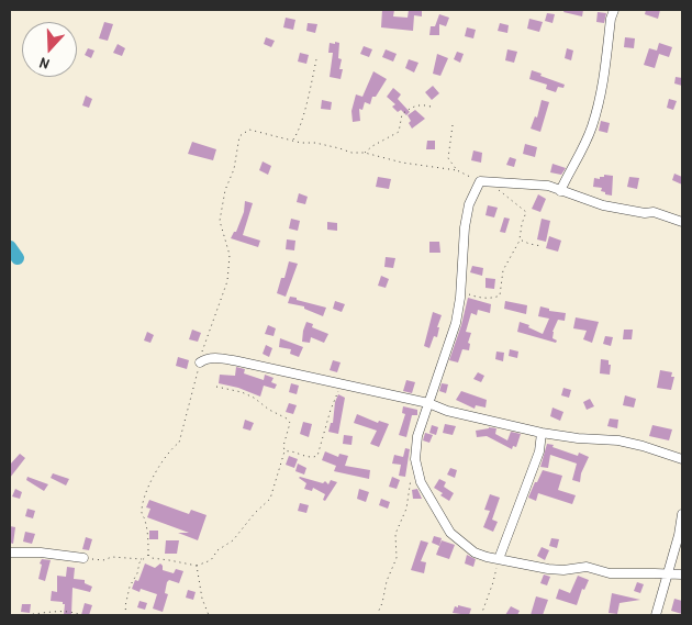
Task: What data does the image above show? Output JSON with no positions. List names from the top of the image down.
{
  "north": "bottom"
}
